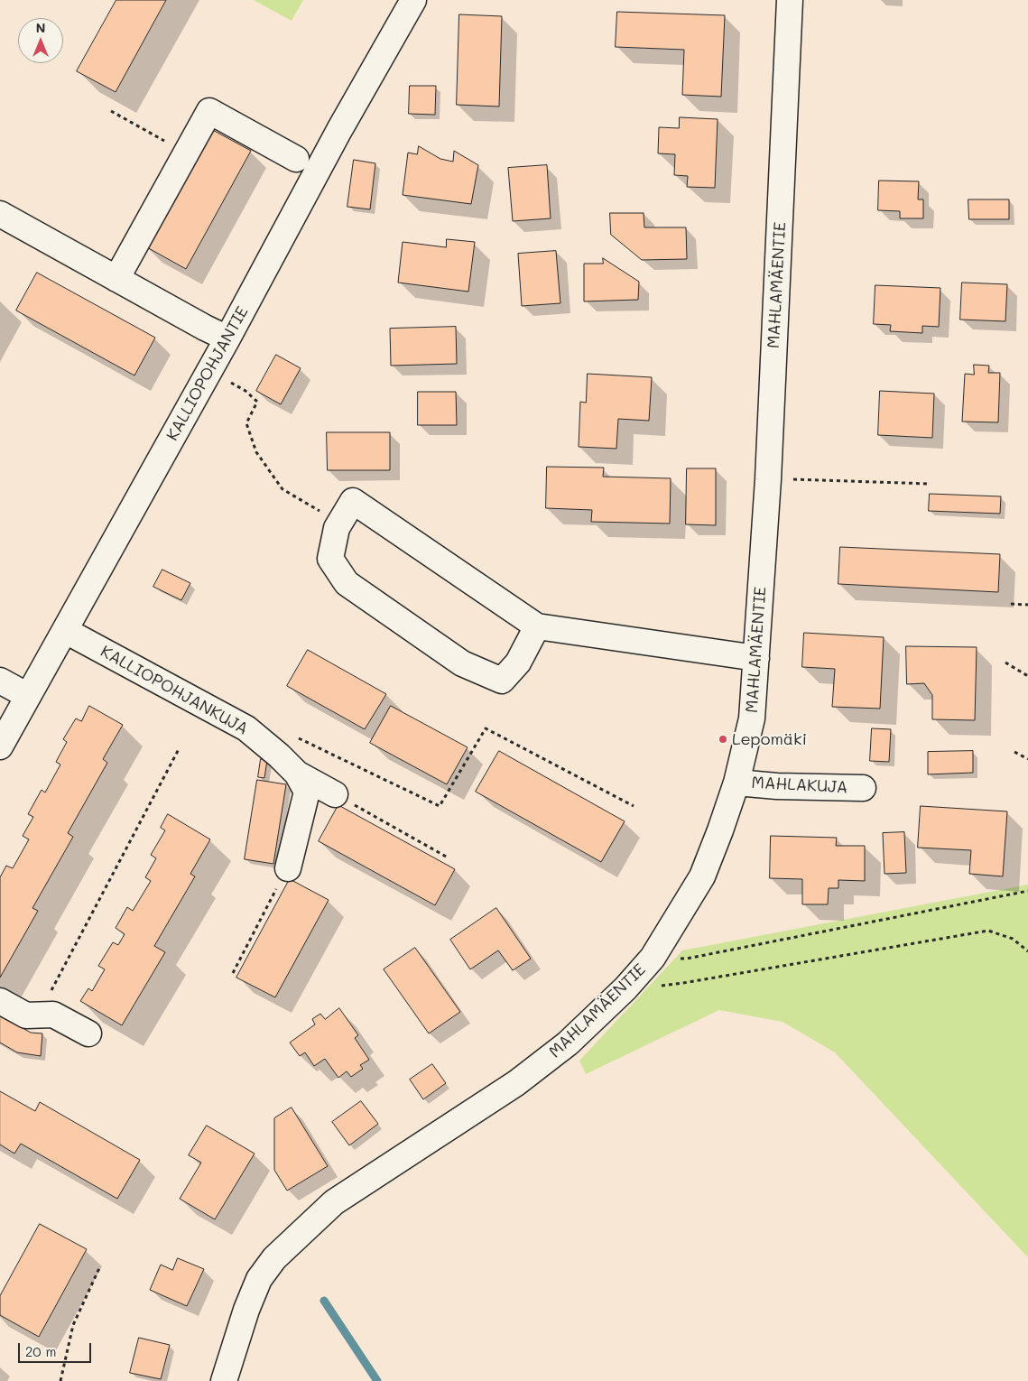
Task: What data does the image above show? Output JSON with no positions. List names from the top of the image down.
{
  "streets": {
    "street": [
      "MAHLAMÄENTIE",
      "KALLIOPOHJANTIE",
      "KALLIOPOHJANKUJA",
      "MAHLAKUJA"
    ]
  },
  "crossings": [
    ["MAHLAMÄENTIE", "MAHLAKUJA"],
    ["KALLIOPOHJANTIE", "KALLIOPOHJANKUJA"]
  ],
  "places": ["Lepomäki"],
  "scale_bar": "20 m",
  "north": "top"
}
